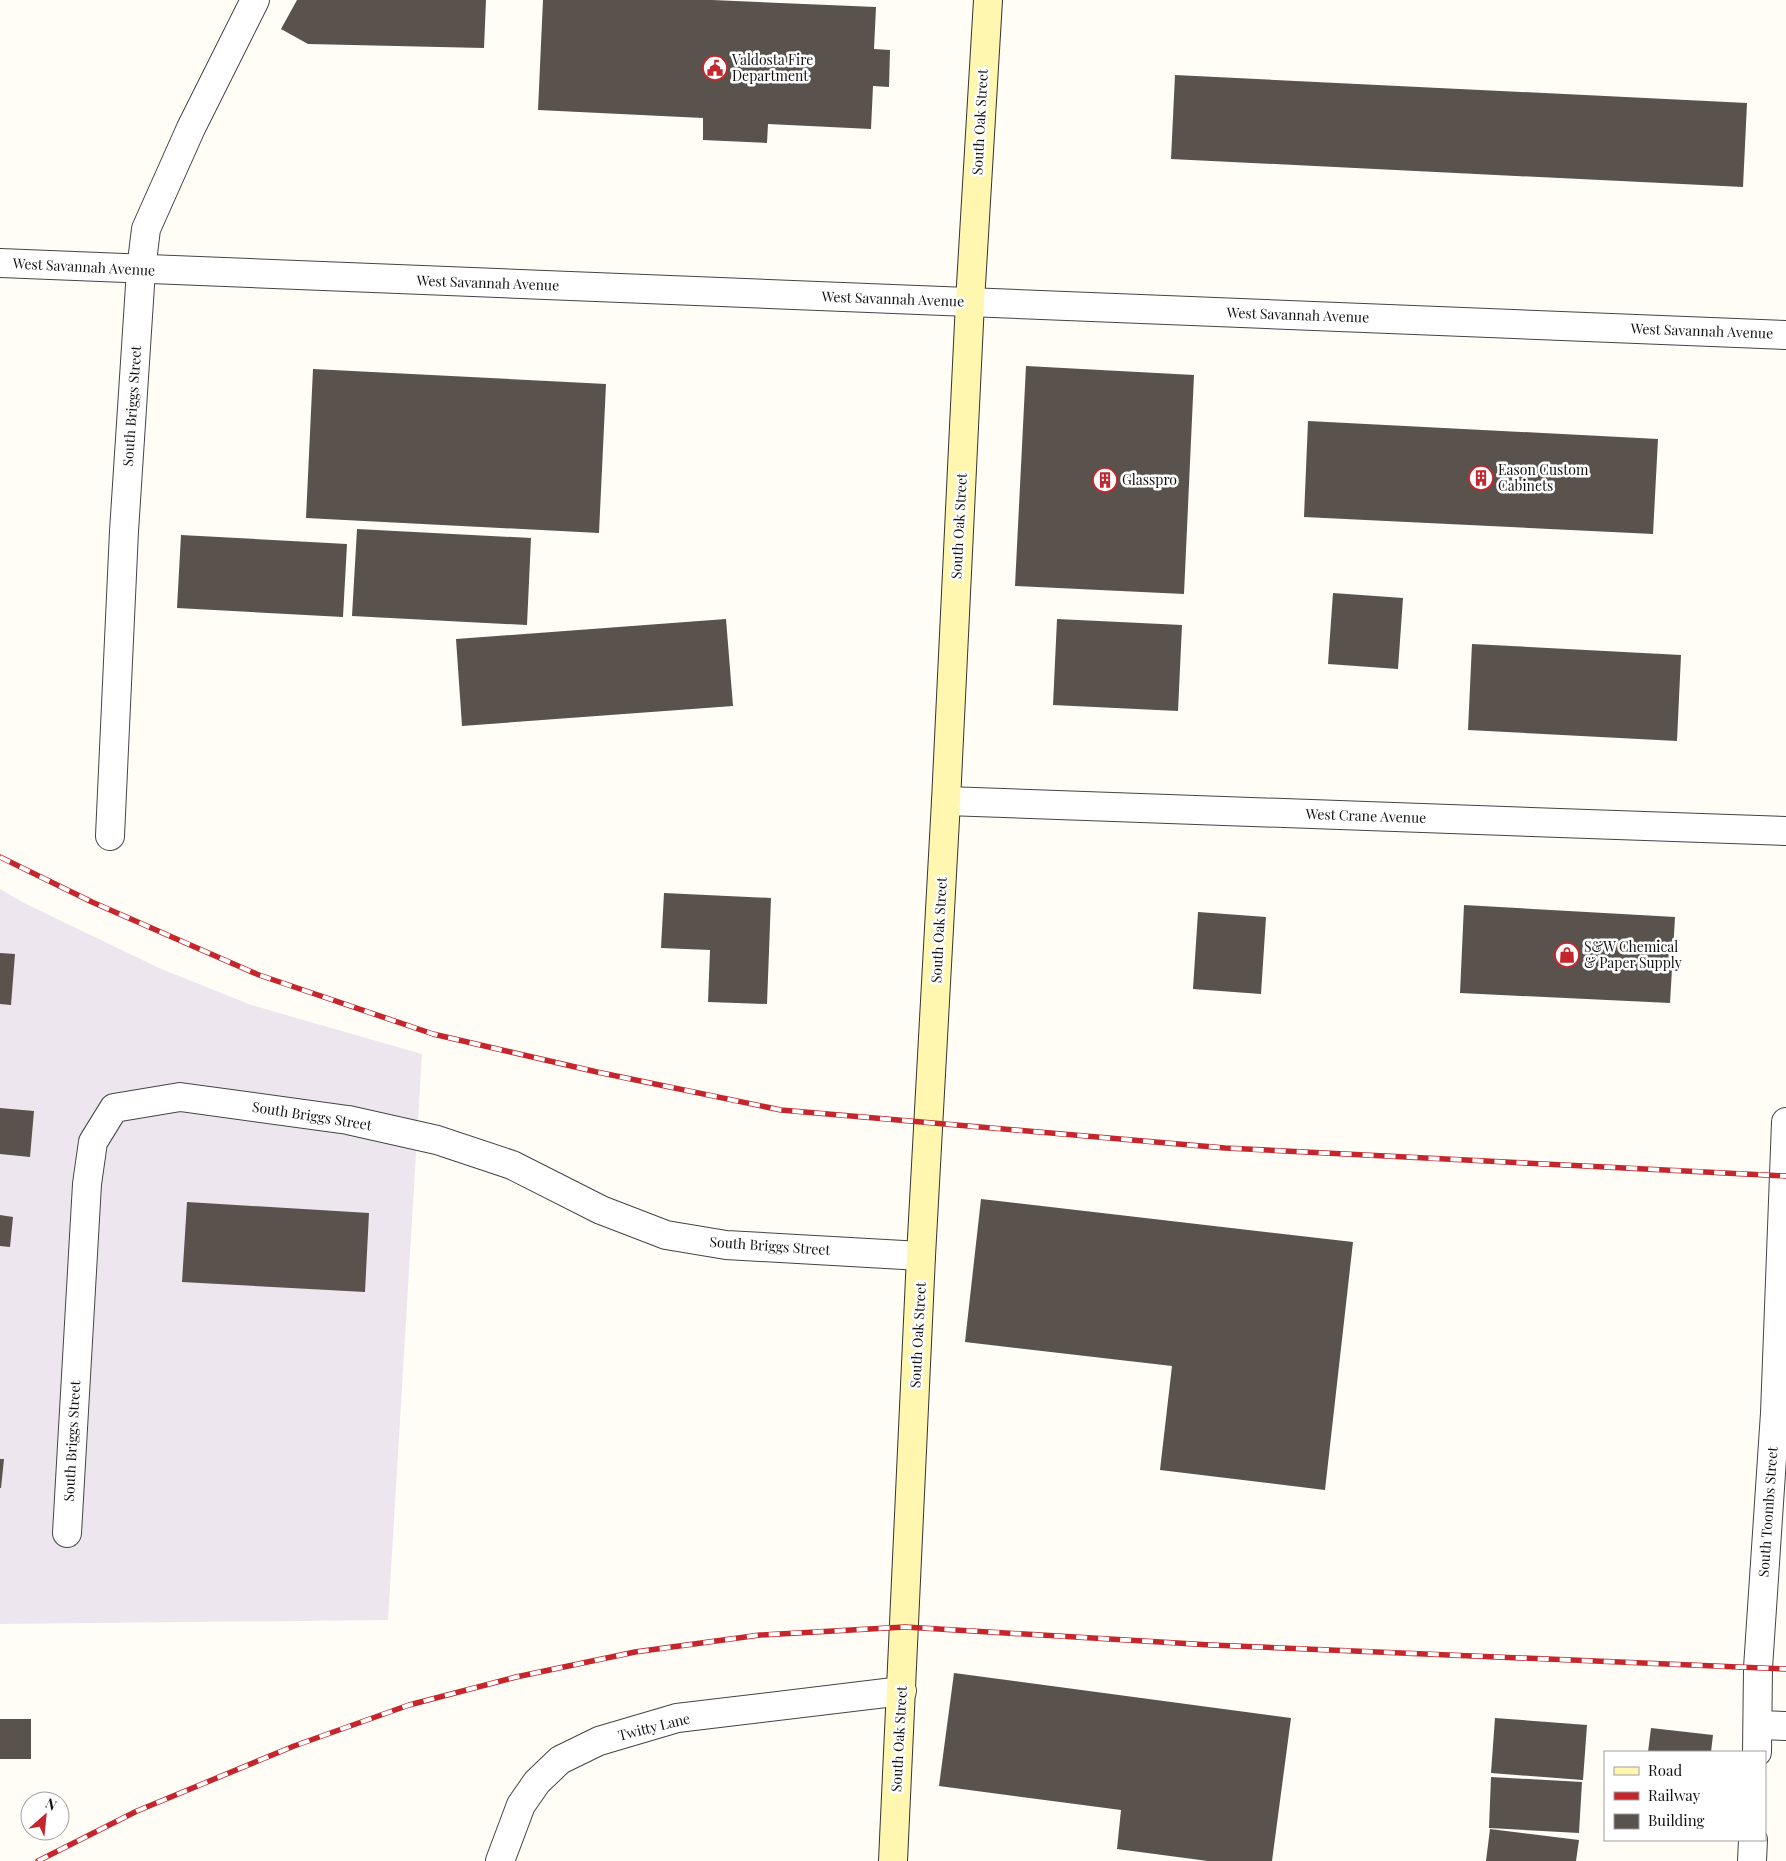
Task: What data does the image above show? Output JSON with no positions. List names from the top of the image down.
{
  "streets": {
    "main road": ["South Oak Street"],
    "street": [
      "West Savannah Avenue",
      "South Briggs Street",
      "West Crane Avenue",
      "South Toombs Street",
      "Twitty Lane"
    ]
  },
  "crossings": [
    ["South Oak Street", "West Savannah Avenue"],
    ["South Oak Street", "South Briggs Street"],
    ["South Oak Street", "West Crane Avenue"],
    ["South Oak Street", "Twitty Lane"],
    ["West Savannah Avenue", "South Briggs Street"]
  ],
  "places": {
    "public building": ["Valdosta Fire Department"],
    "building": ["Eason Custom Cabinets", "Glasspro"],
    "shop": ["S&W Chemical & Paper Supply"]
  },
  "legend": ["Road", "Railway", "Building"],
  "north": "top right"
}
